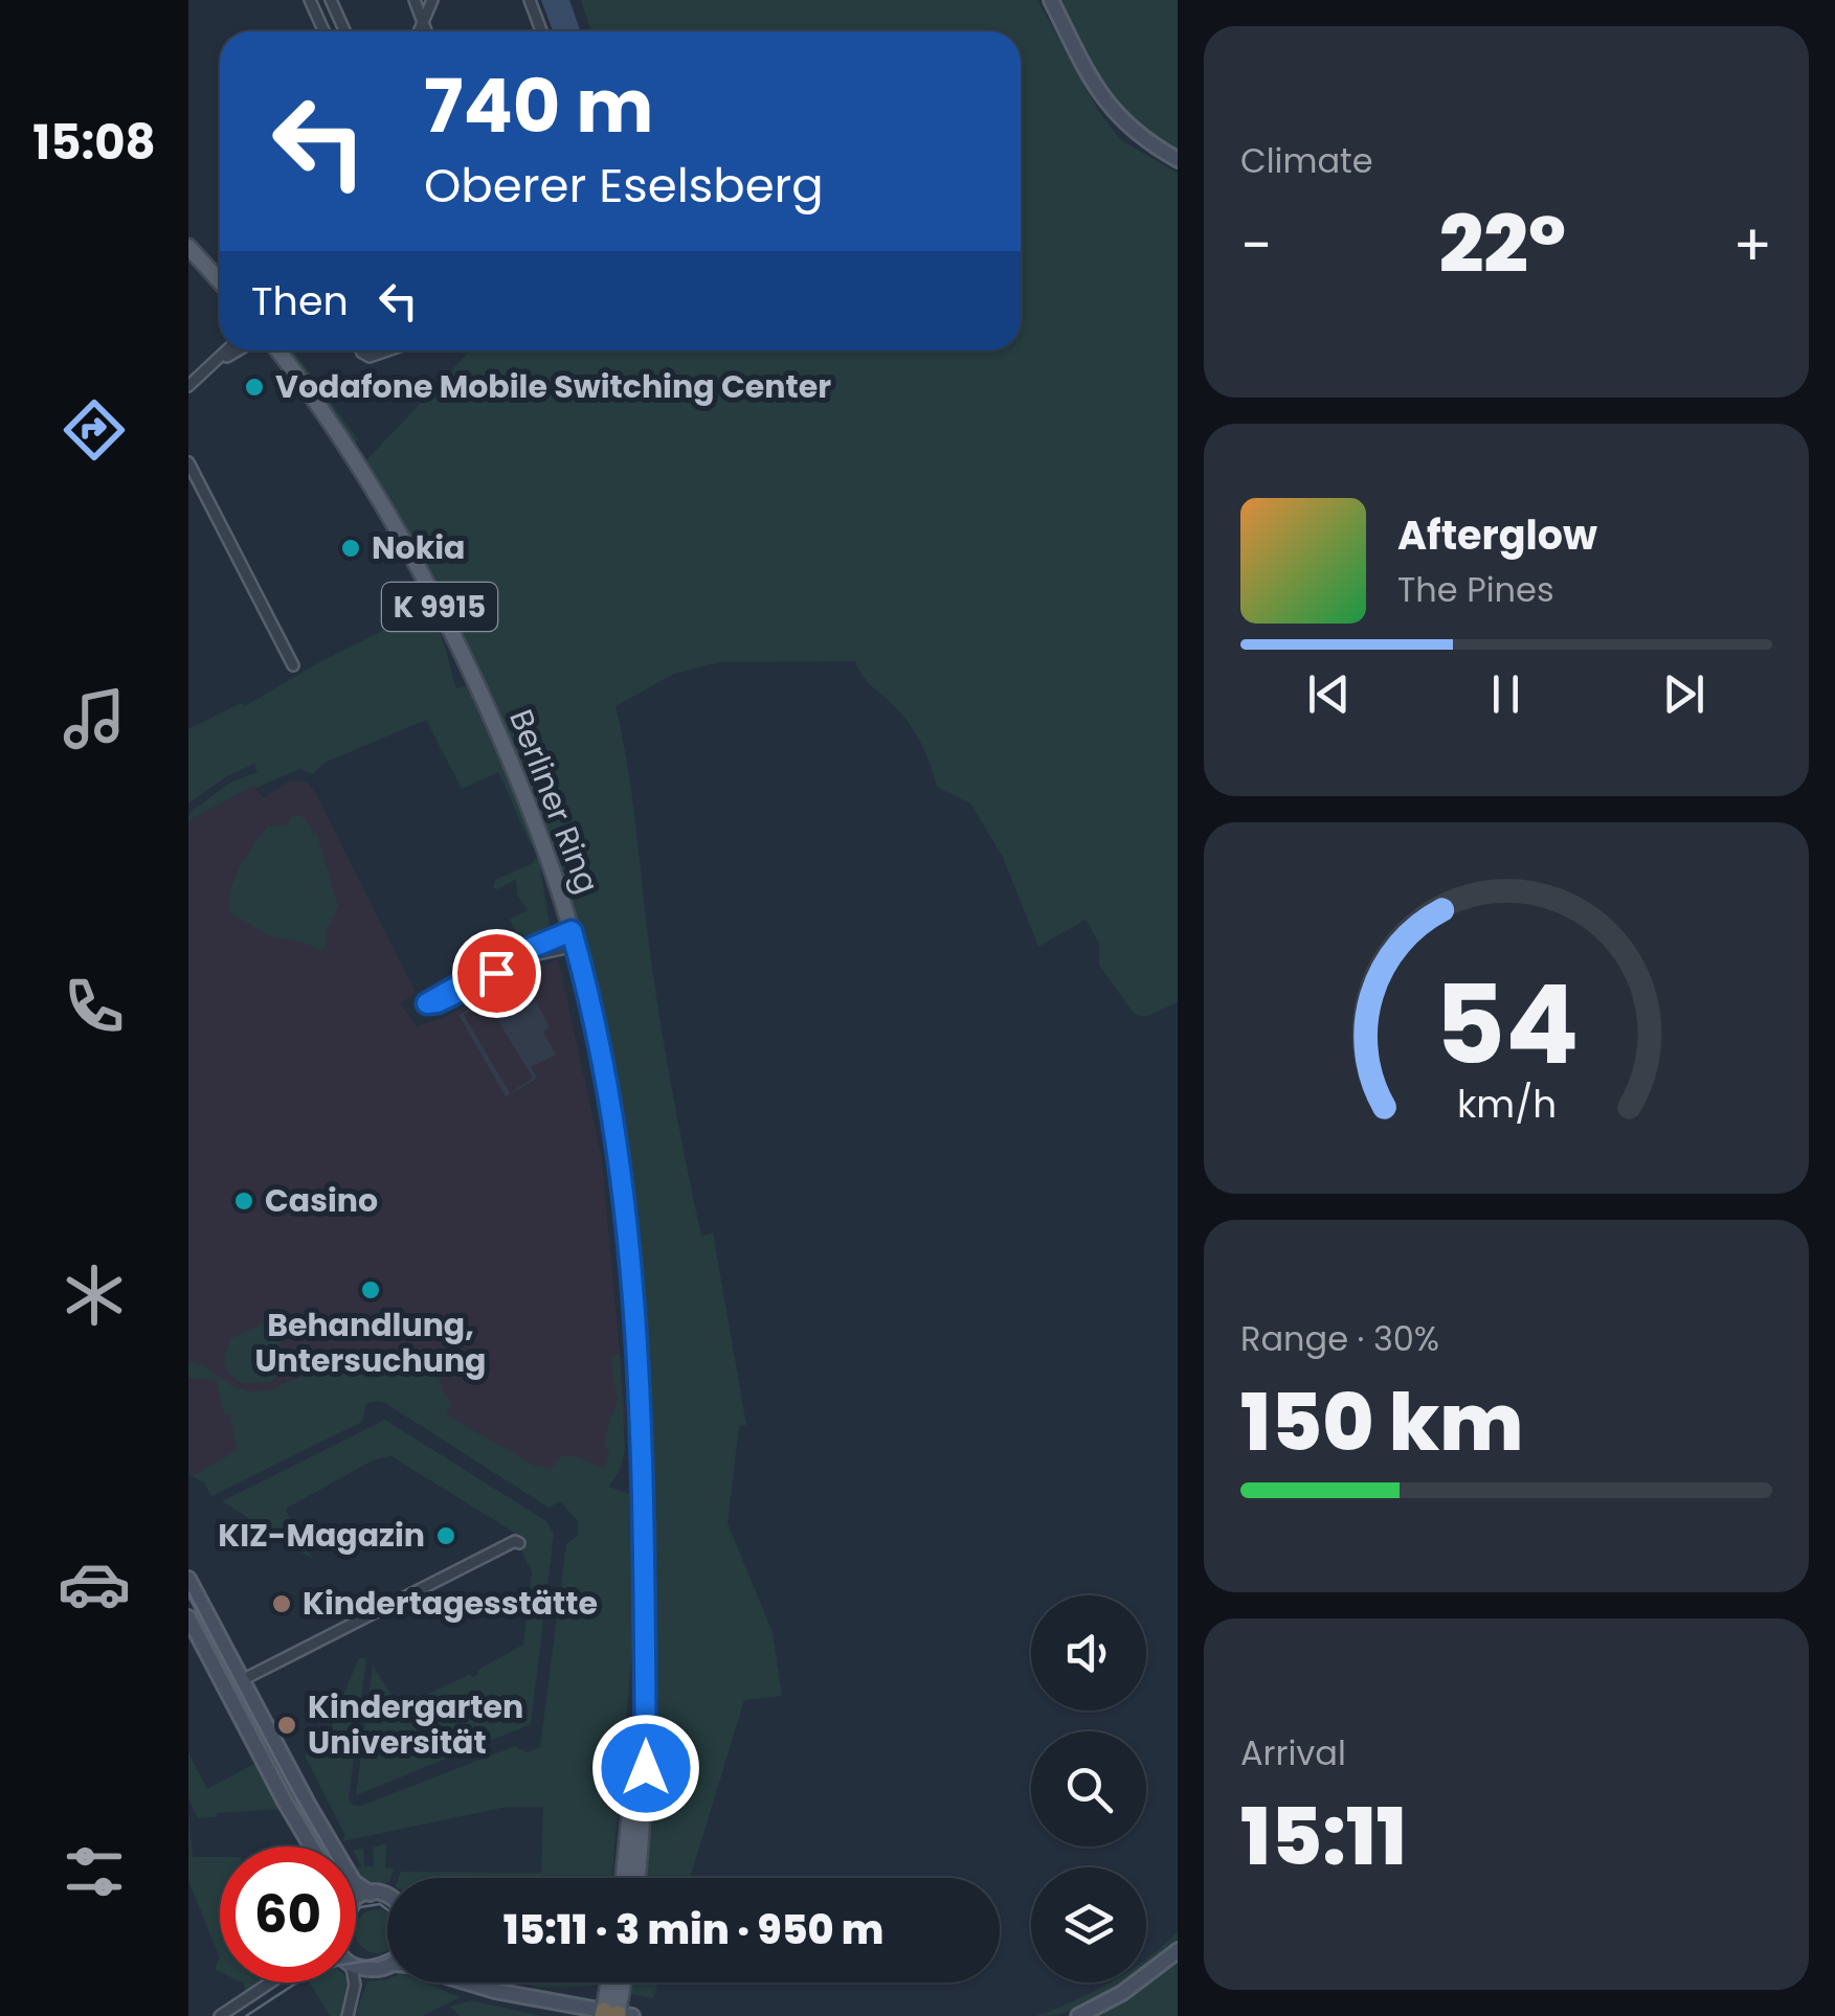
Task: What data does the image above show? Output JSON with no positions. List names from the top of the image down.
{
  "streets": {
    "main road": ["K 9915", "Berliner Ring"]
  },
  "places": [
    "Vodafone Mobile Switching Center",
    "Nokia",
    "Casino",
    "Behandlung, Untersuchung",
    "KIZ-Magazin",
    "Kindertagesstätte",
    "Kindergarten Universität"
  ],
  "page": {
    "tabs": "15:08",
    "tile": [
      "Climate",
      ["Range · 30%", "150 km"],
      ["Arrival", "15:11"]
    ],
    "turn": ["740 m", "Oberer Eselsberg"],
    "heat": ["−", "22°", "+"],
    "then": "Then",
    "song": ["Afterglow", "The Pines"],
    "limit": "60",
    "trip": "15:11 · 3 min · 950 m",
    "gauge": ["54", "km/h"]
  }
}
